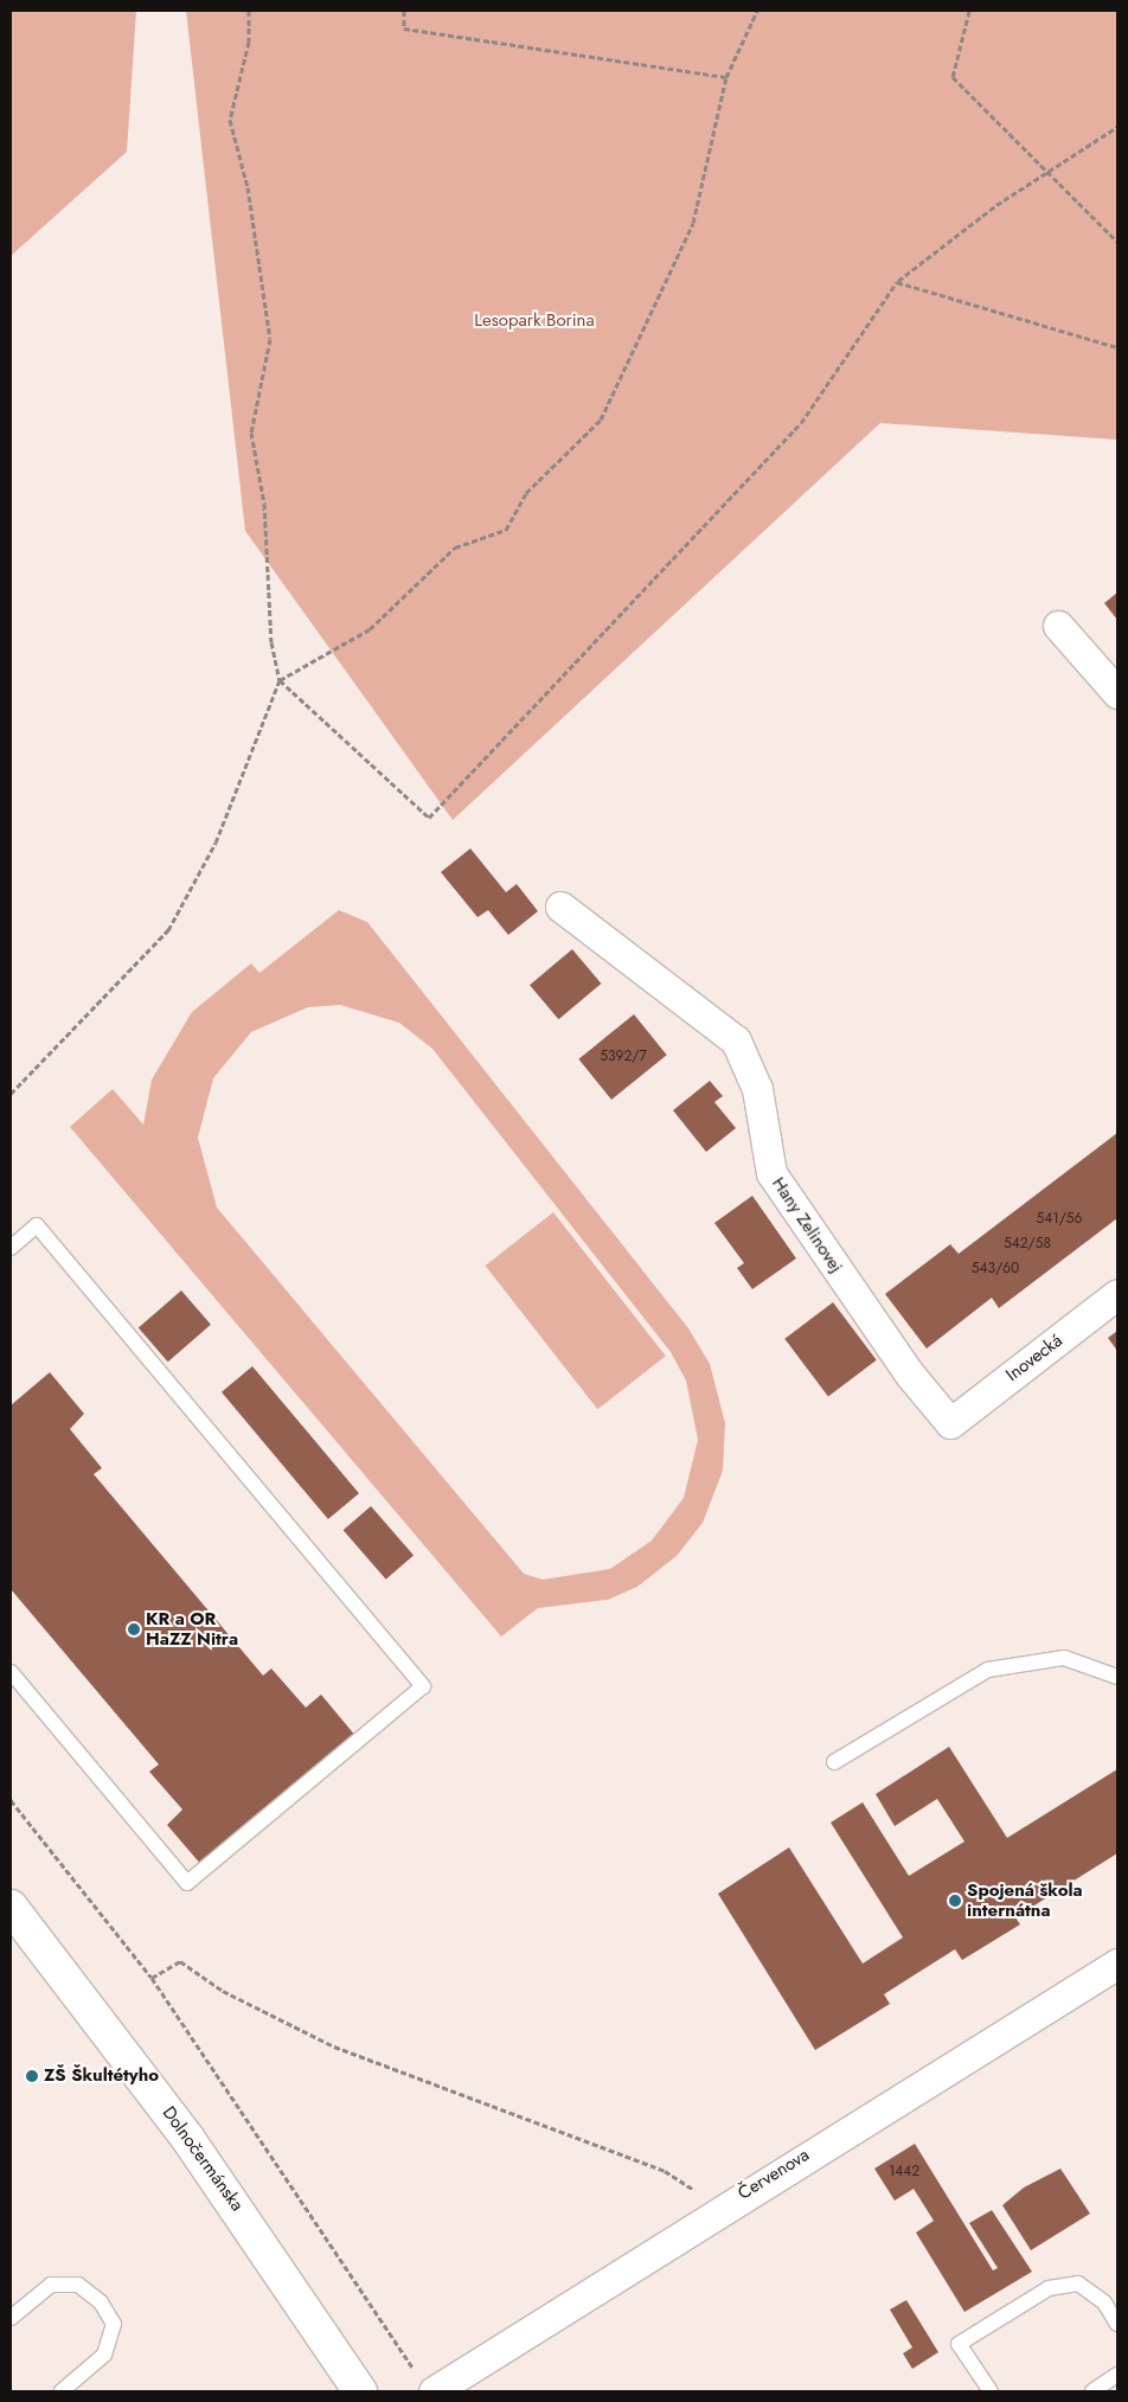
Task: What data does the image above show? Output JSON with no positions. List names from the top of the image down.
{
  "streets": {
    "street": [
      "Hany Zelinovej",
      "Inovecká",
      "Dolnočermánska",
      "Červenova"
    ]
  },
  "crossings": [
    ["Hany Zelinovej", "Inovecká"]
  ],
  "parks": ["Lesopark Borina"],
  "places": ["KR a OR HaZZ Nitra", "Spojená škola internátna", "ZŠ Škultétyho"],
  "house_numbers": [
    "5392/7",
    "541/56",
    "542/58",
    "543/60",
    "1442"
  ]
}
